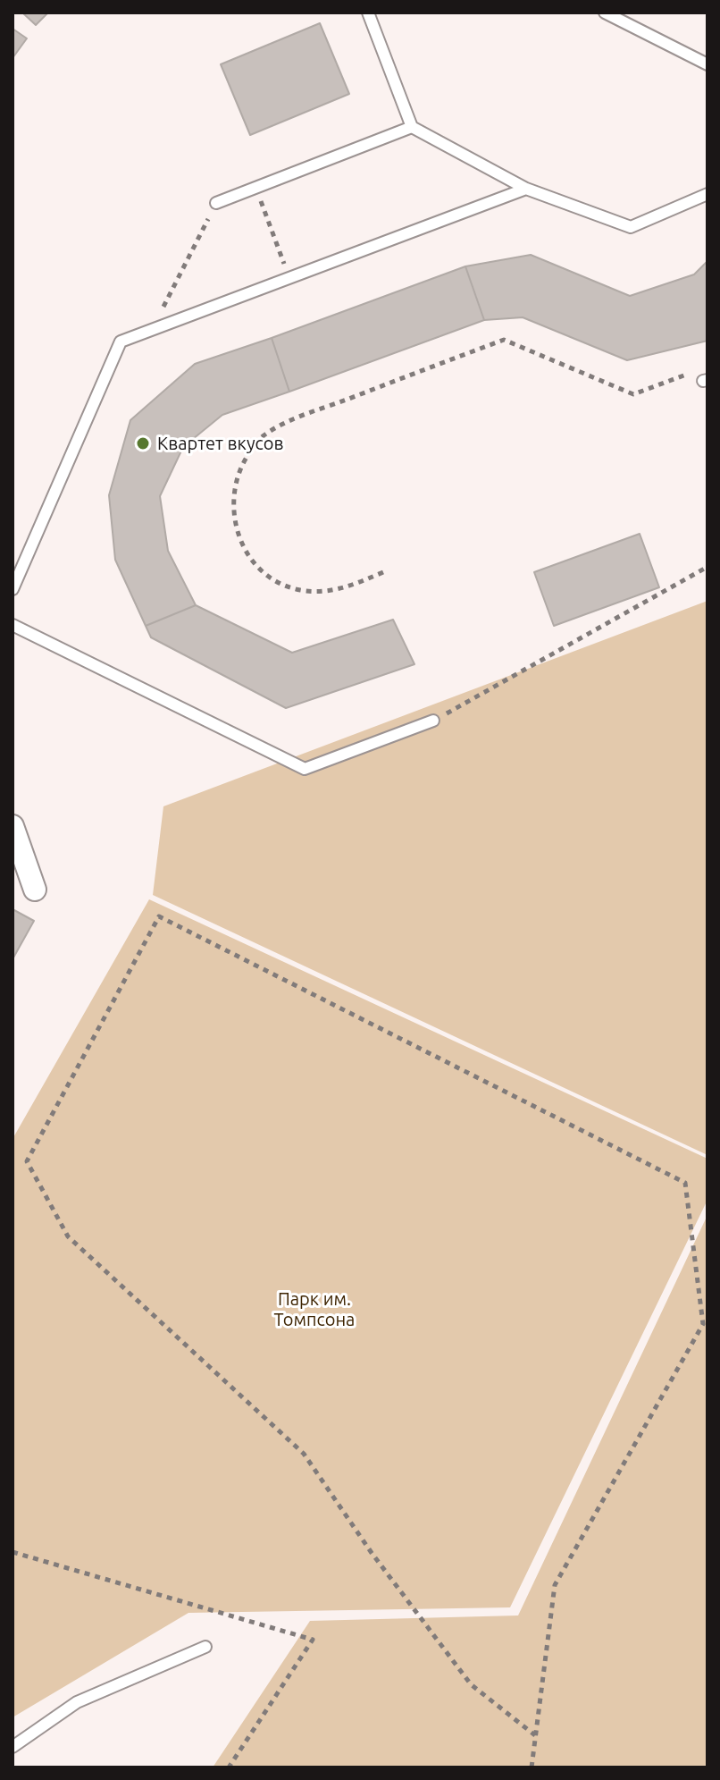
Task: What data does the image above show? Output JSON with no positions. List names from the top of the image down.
{
  "parks": ["Парк им. Томпсона"],
  "places": ["Квартет вкусов"]
}
